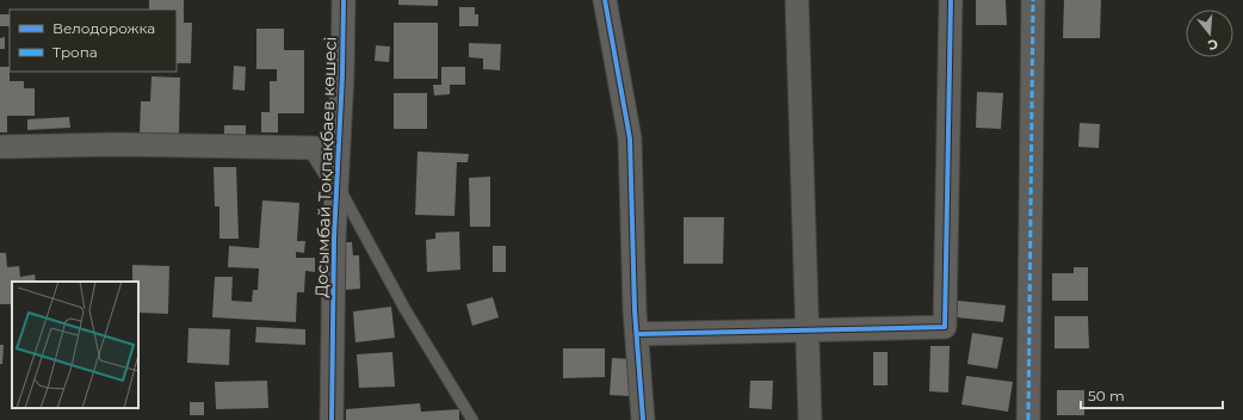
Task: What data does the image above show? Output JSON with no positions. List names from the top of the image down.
{
  "streets": {
    "street": ["Досымбай Тоқпақбаев көшесі"]
  },
  "legend": ["Велодорожка", "Тропа"],
  "scale_bar": "50 m",
  "north": "bottom"
}
